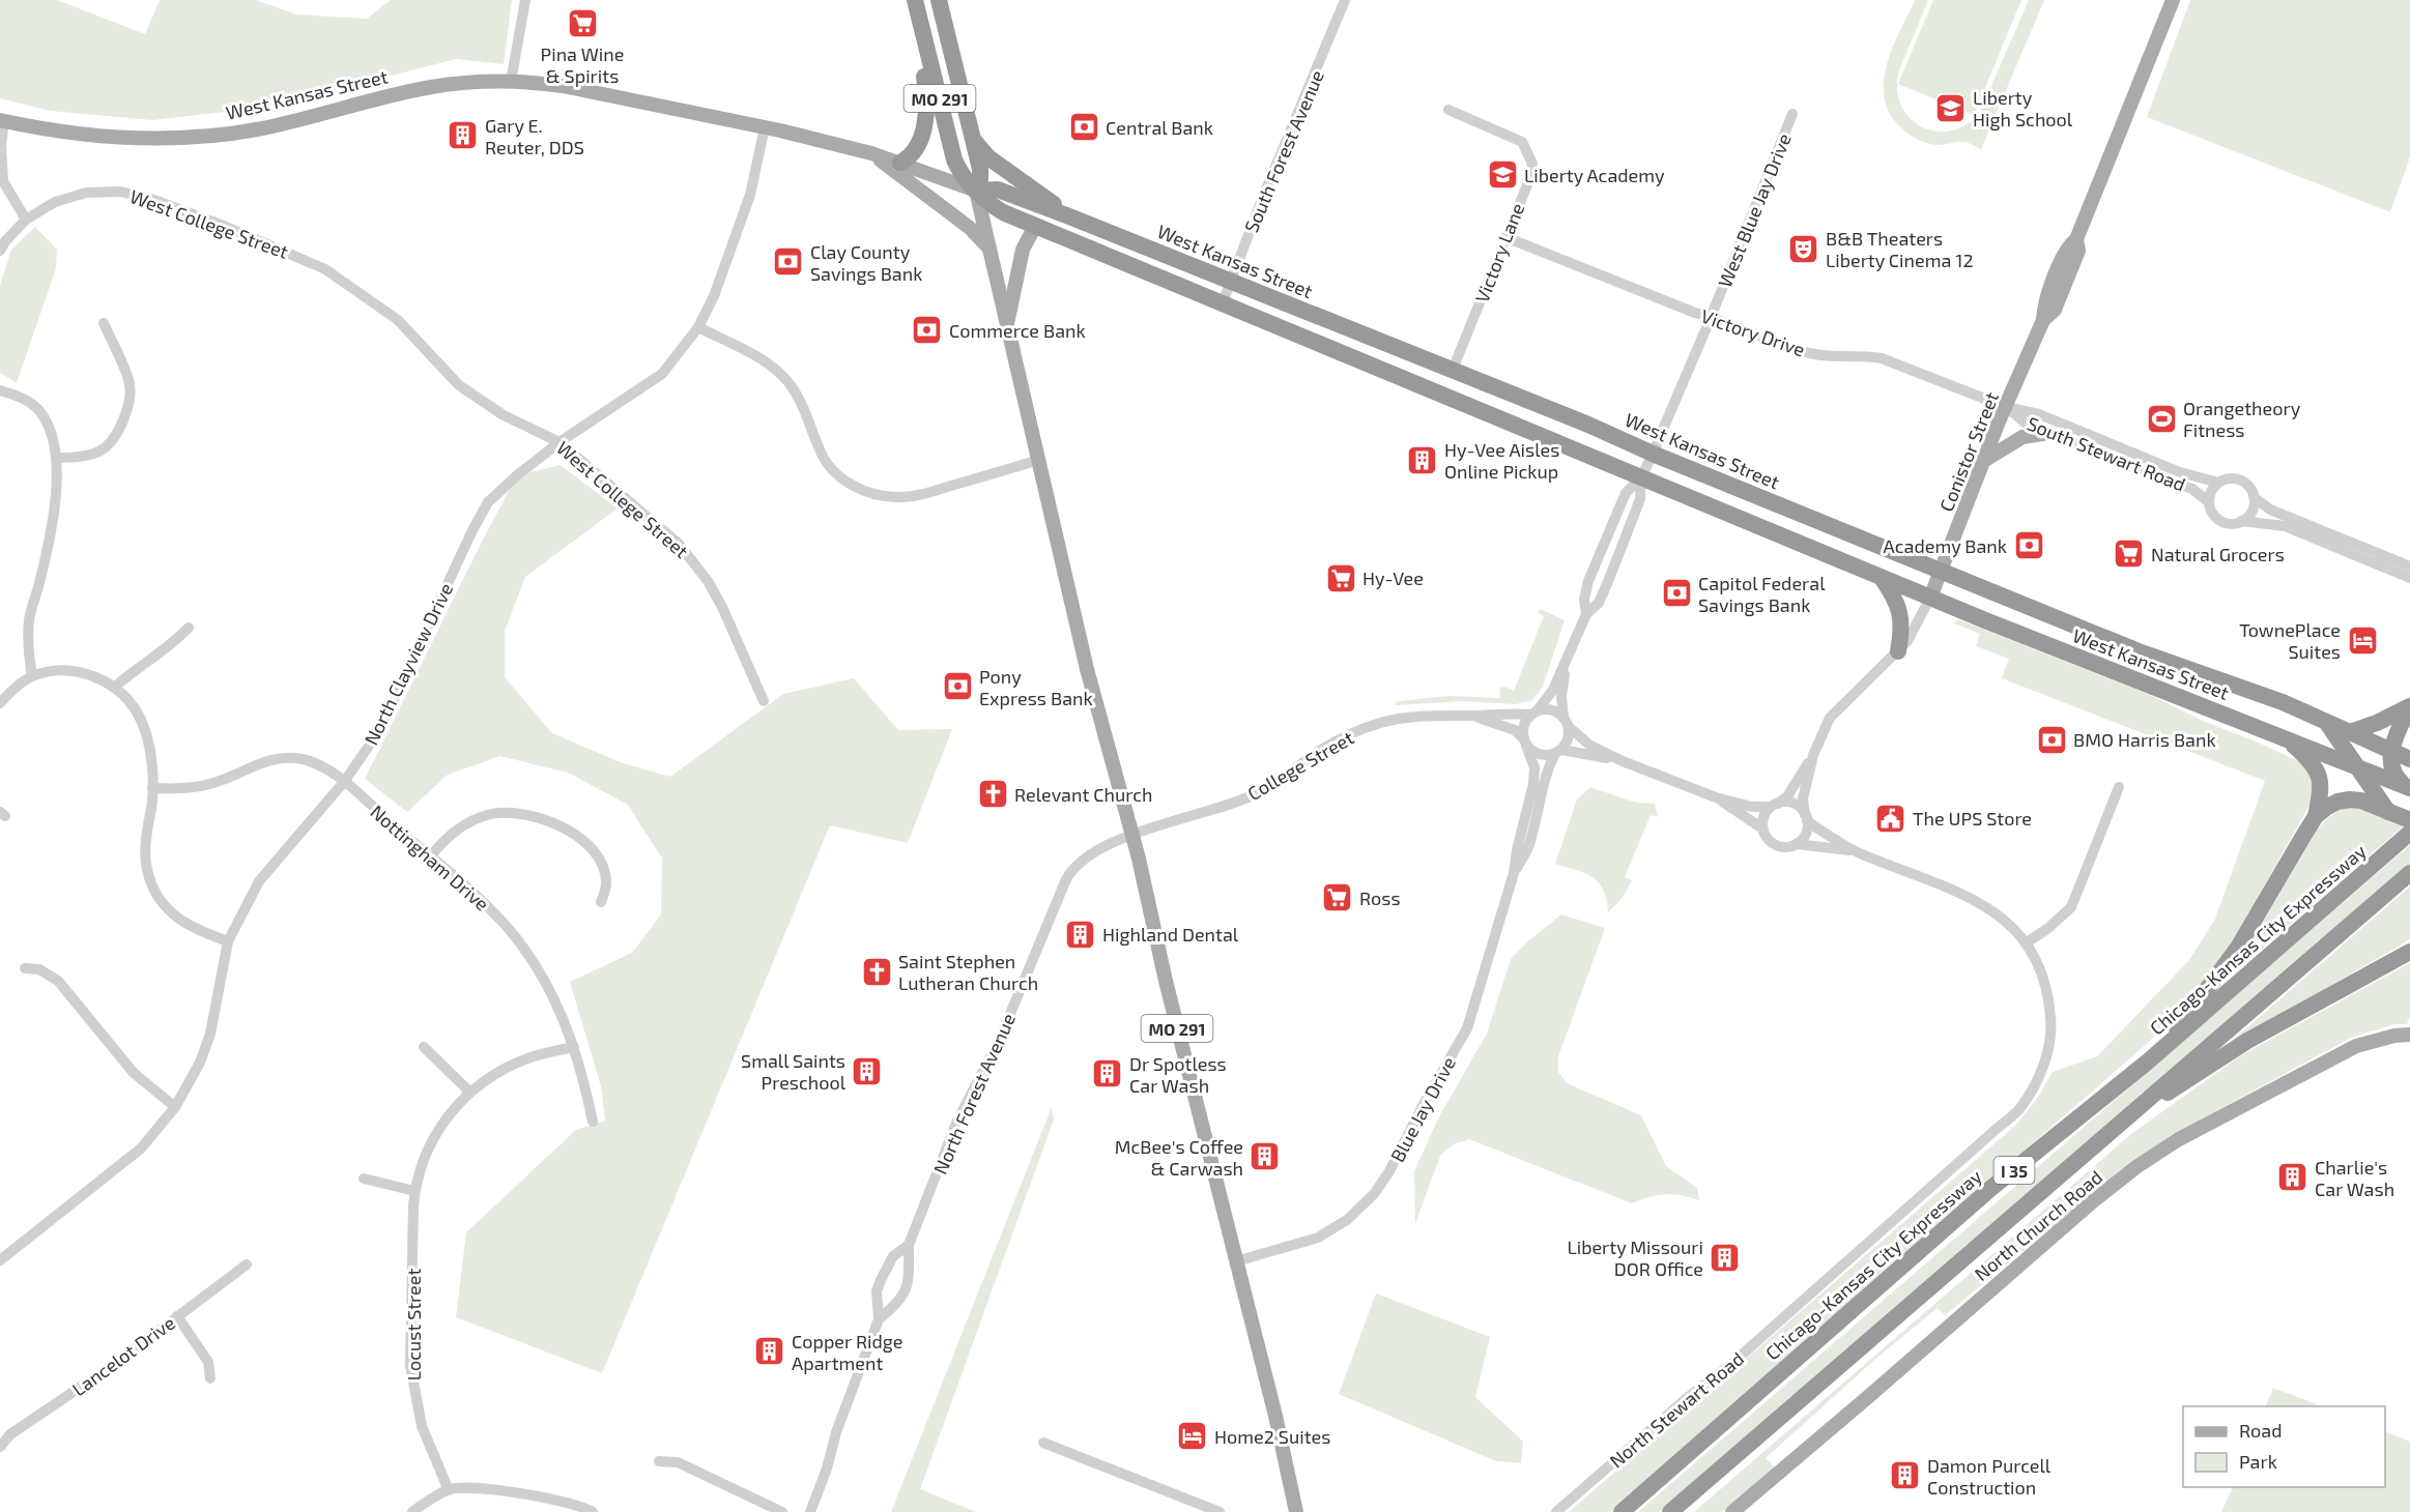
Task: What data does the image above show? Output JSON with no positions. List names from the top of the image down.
{
  "streets": {
    "highway": [
      "West Kansas Street",
      "MO 291",
      "Chicago-Kansas City Expressway",
      "I 35"
    ],
    "main road": ["Conistor Street", "North Church Road"],
    "street": [
      "South Forest Avenue",
      "West Blue Jay Drive",
      "West College Street",
      "Victory Lane",
      "Victory Drive",
      "South Stewart Road",
      "North Clayview Drive",
      "College Street",
      "Nottingham Drive",
      "North Forest Avenue",
      "Blue Jay Drive",
      "Locust Street",
      "Lancelot Drive",
      "North Stewart Road"
    ]
  },
  "crossings": [
    ["West Kansas Street", "MO 291"],
    ["West Kansas Street", "South Forest Avenue"],
    ["West Kansas Street", "West Blue Jay Drive"],
    ["West Kansas Street", "Victory Lane"],
    ["West Kansas Street", "Conistor Street"],
    ["West Kansas Street", "North Clayview Drive"],
    ["MO 291", "College Street"],
    ["MO 291", "North Forest Avenue"],
    ["MO 291", "Blue Jay Drive"],
    ["West Blue Jay Drive", "Victory Drive"],
    ["West College Street", "North Clayview Drive"],
    ["Victory Lane", "Victory Drive"],
    ["Victory Drive", "Conistor Street"],
    ["Victory Drive", "South Stewart Road"],
    ["Conistor Street", "South Stewart Road"],
    ["North Clayview Drive", "Nottingham Drive"],
    ["College Street", "North Forest Avenue"],
    ["College Street", "Blue Jay Drive"],
    ["Nottingham Drive", "Locust Street"]
  ],
  "places": {
    "supermarket": [
      "Pina Wine & Spirits",
      "Natural Grocers",
      "Hy-Vee",
      "Ross"
    ],
    "school or university": ["Liberty High School", "Liberty Academy"],
    "bank": [
      "Central Bank",
      "Clay County Savings Bank",
      "Commerce Bank",
      "Academy Bank",
      "Capitol Federal Savings Bank",
      "Pony Express Bank",
      "BMO Harris Bank"
    ],
    "building": [
      "Gary E. Reuter, DDS",
      "Hy-Vee Aisles Online Pickup",
      "Highland Dental",
      "Small Saints Preschool",
      "Dr Spotless Car Wash",
      "McBee's Coffee & Carwash",
      "Charlie's Car Wash",
      "Liberty Missouri DOR Office",
      "Copper Ridge Apartment",
      "Damon Purcell Construction"
    ],
    "theatre": ["B&B Theaters Liberty Cinema 12"],
    "sports": ["Orangetheory Fitness"],
    "hotel": ["TownePlace Suites", "Home2 Suites"],
    "church": ["Relevant Church", "Saint Stephen Lutheran Church"],
    "public building": ["The UPS Store"]
  },
  "legend": ["Road", "Park"]
}
